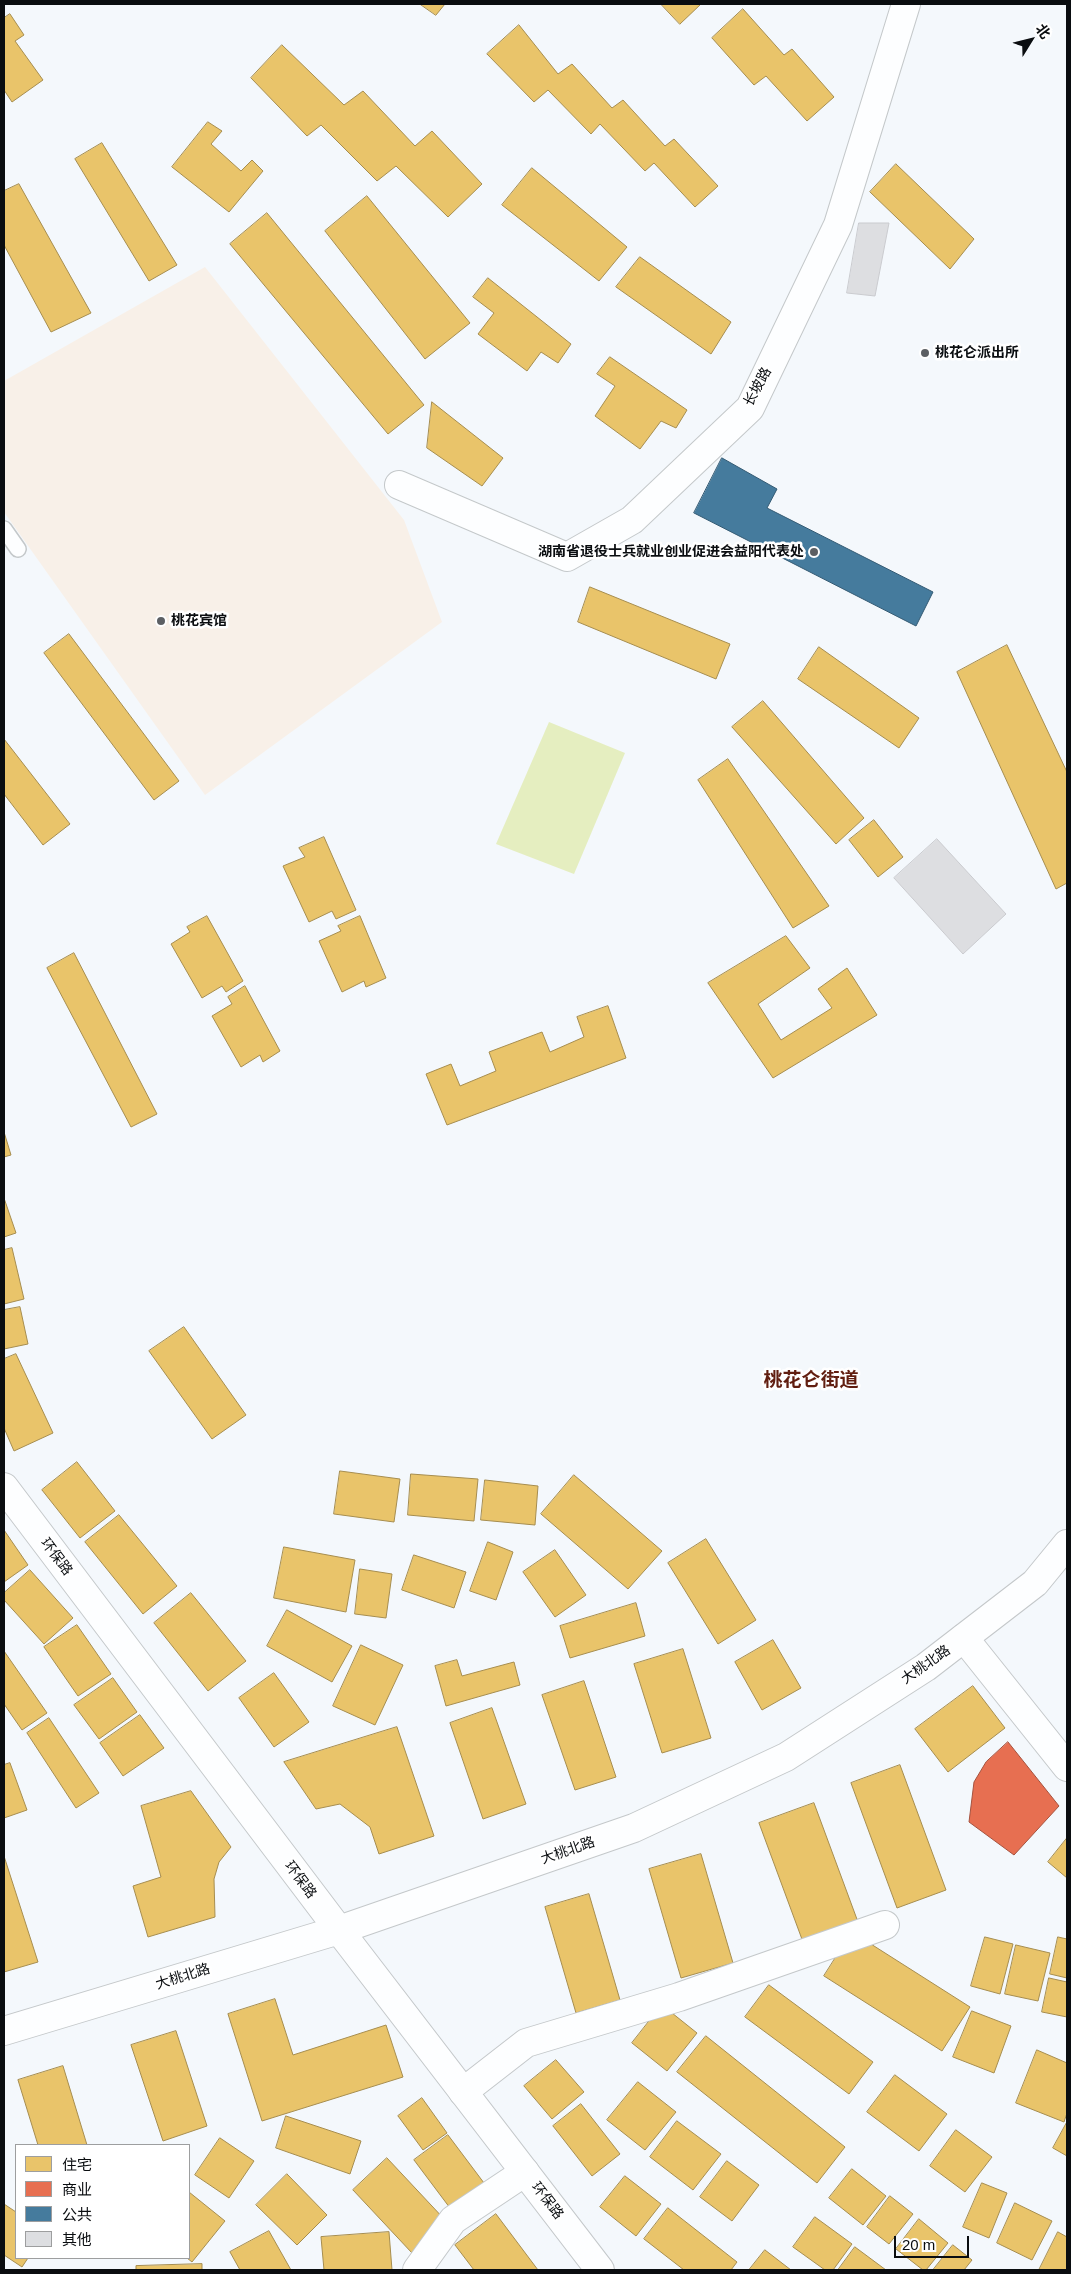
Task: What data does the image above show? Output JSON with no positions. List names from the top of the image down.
{
  "streets": {
    "street": ["长坡路", "环保路", "大桃北路"]
  },
  "crossings": [
    ["环保路", "大桃北路"]
  ],
  "districts": ["桃花仑街道"],
  "places": ["桃花仑派出所", "湖南省退役士兵就业创业促进会益阳代表处", "桃花宾馆"],
  "legend": [
    "住宅",
    "商业",
    "公共",
    "其他"
  ],
  "scale_bar": "20 m",
  "north": "top right"
}
